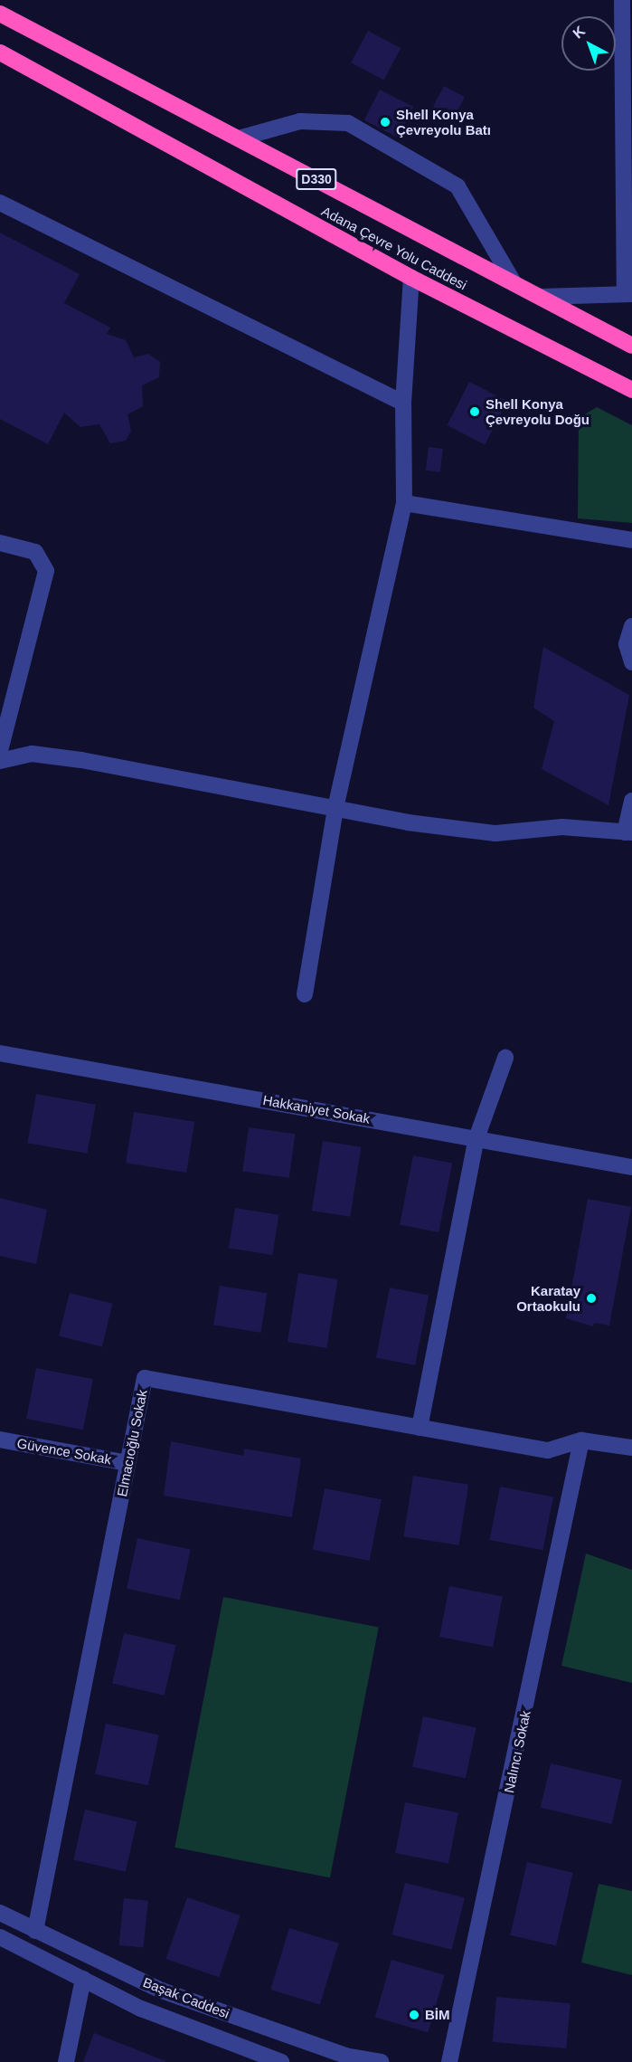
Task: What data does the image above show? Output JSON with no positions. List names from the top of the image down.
{
  "streets": {
    "highway": ["D330", "Adana Çevre Yolu Caddesi"],
    "street": [
      "Hakkaniyet Sokak",
      "Elmacıoğlu Sokak",
      "Güvence Sokak",
      "Nalıncı Sokak",
      "Başak Caddesi"
    ]
  },
  "crossings": [
    ["Elmacıoğlu Sokak", "Güvence Sokak"],
    ["Elmacıoğlu Sokak", "Nalıncı Sokak"],
    ["Elmacıoğlu Sokak", "Başak Caddesi"]
  ],
  "places": [
    "Shell Konya Çevreyolu Batı",
    "Shell Konya Çevreyolu Doğu",
    "Karatay Ortaokulu",
    "BİM"
  ],
  "north": "top left"
}
